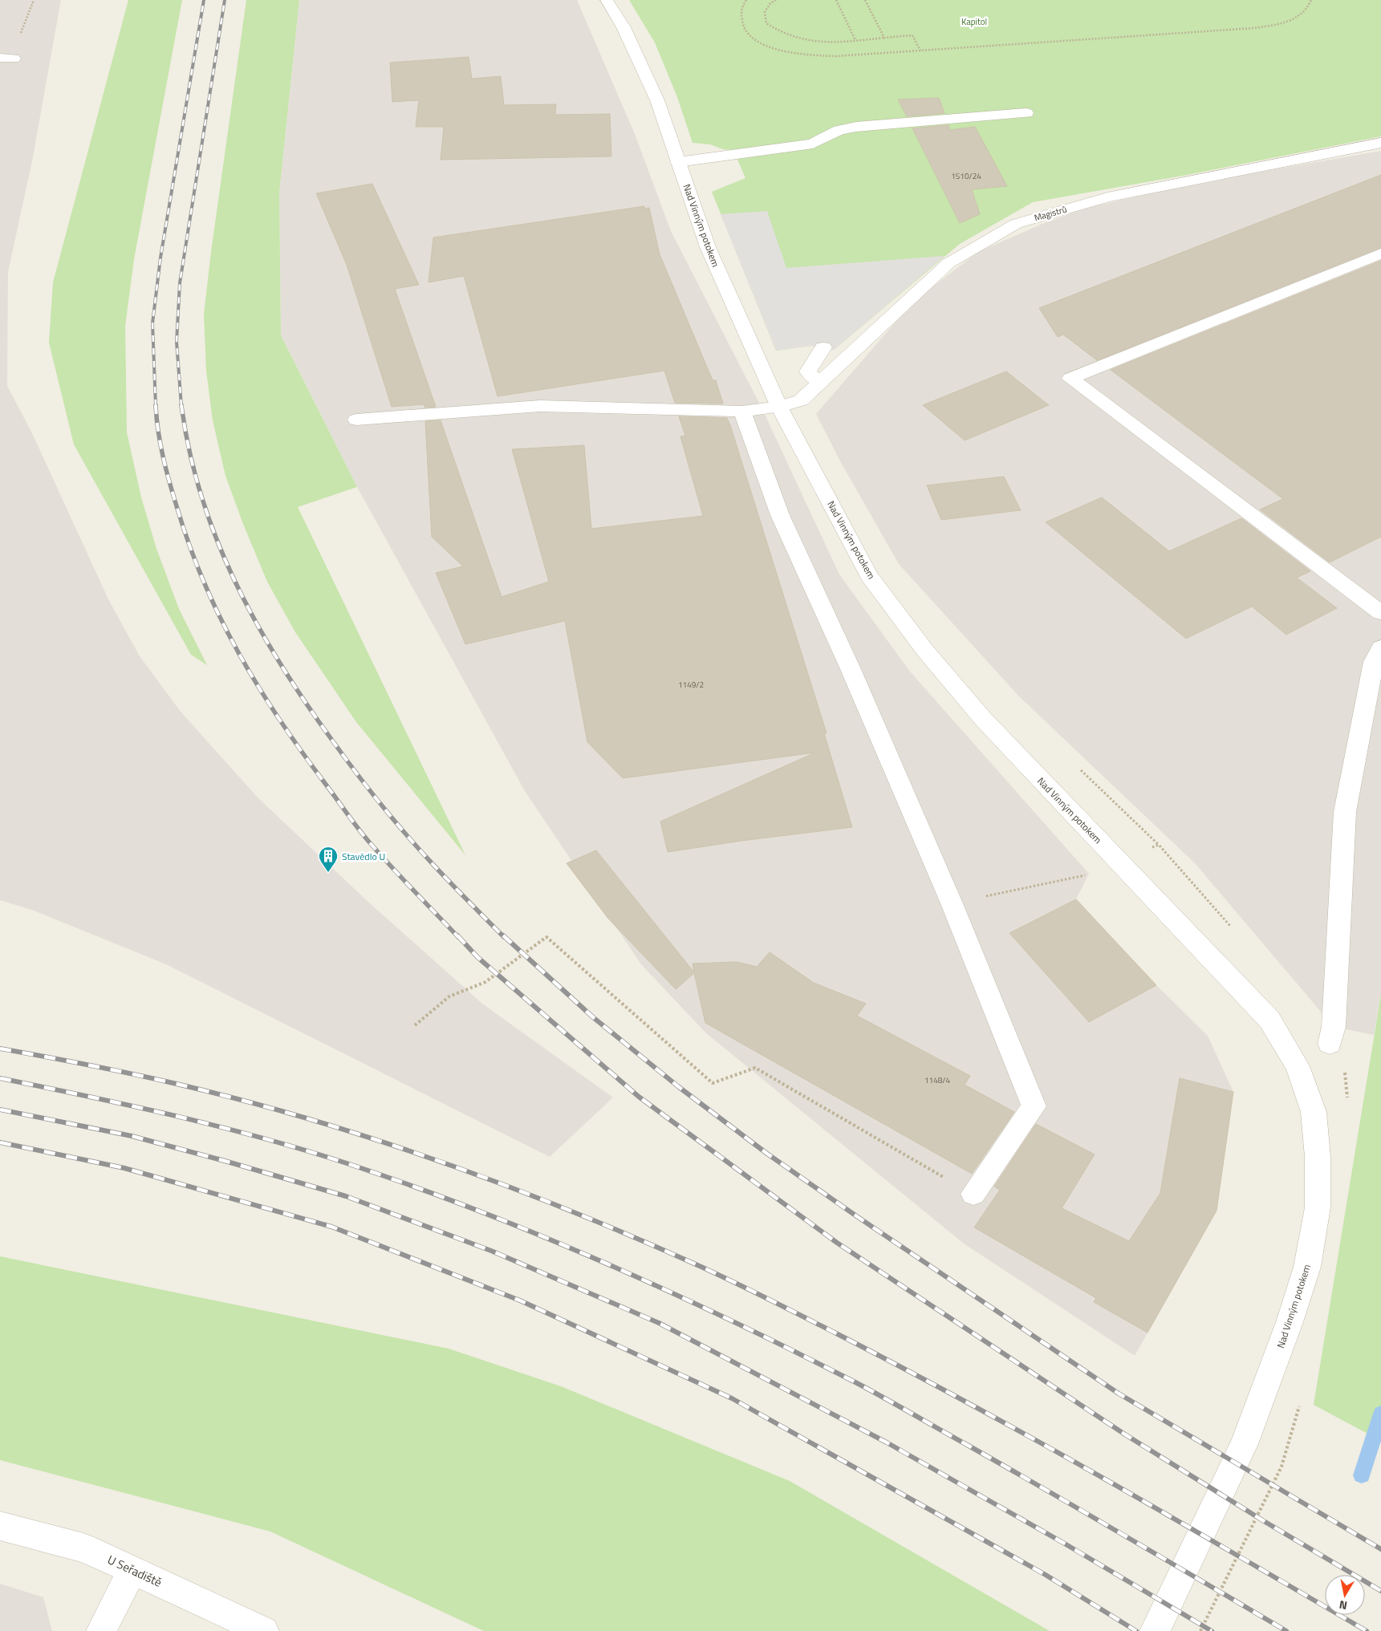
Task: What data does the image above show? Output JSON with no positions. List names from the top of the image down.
{
  "streets": {
    "street": ["Magistrů", "Nad Vinným potokem", "U Seřadiště"]
  },
  "crossings": [
    ["Magistrů", "Nad Vinným potokem"]
  ],
  "parks": ["Kapitol"],
  "places": {
    "building": ["Stavědlo U"]
  },
  "house_numbers": ["1510/24", "1149/2", "1148/4"],
  "north": "bottom"
}
